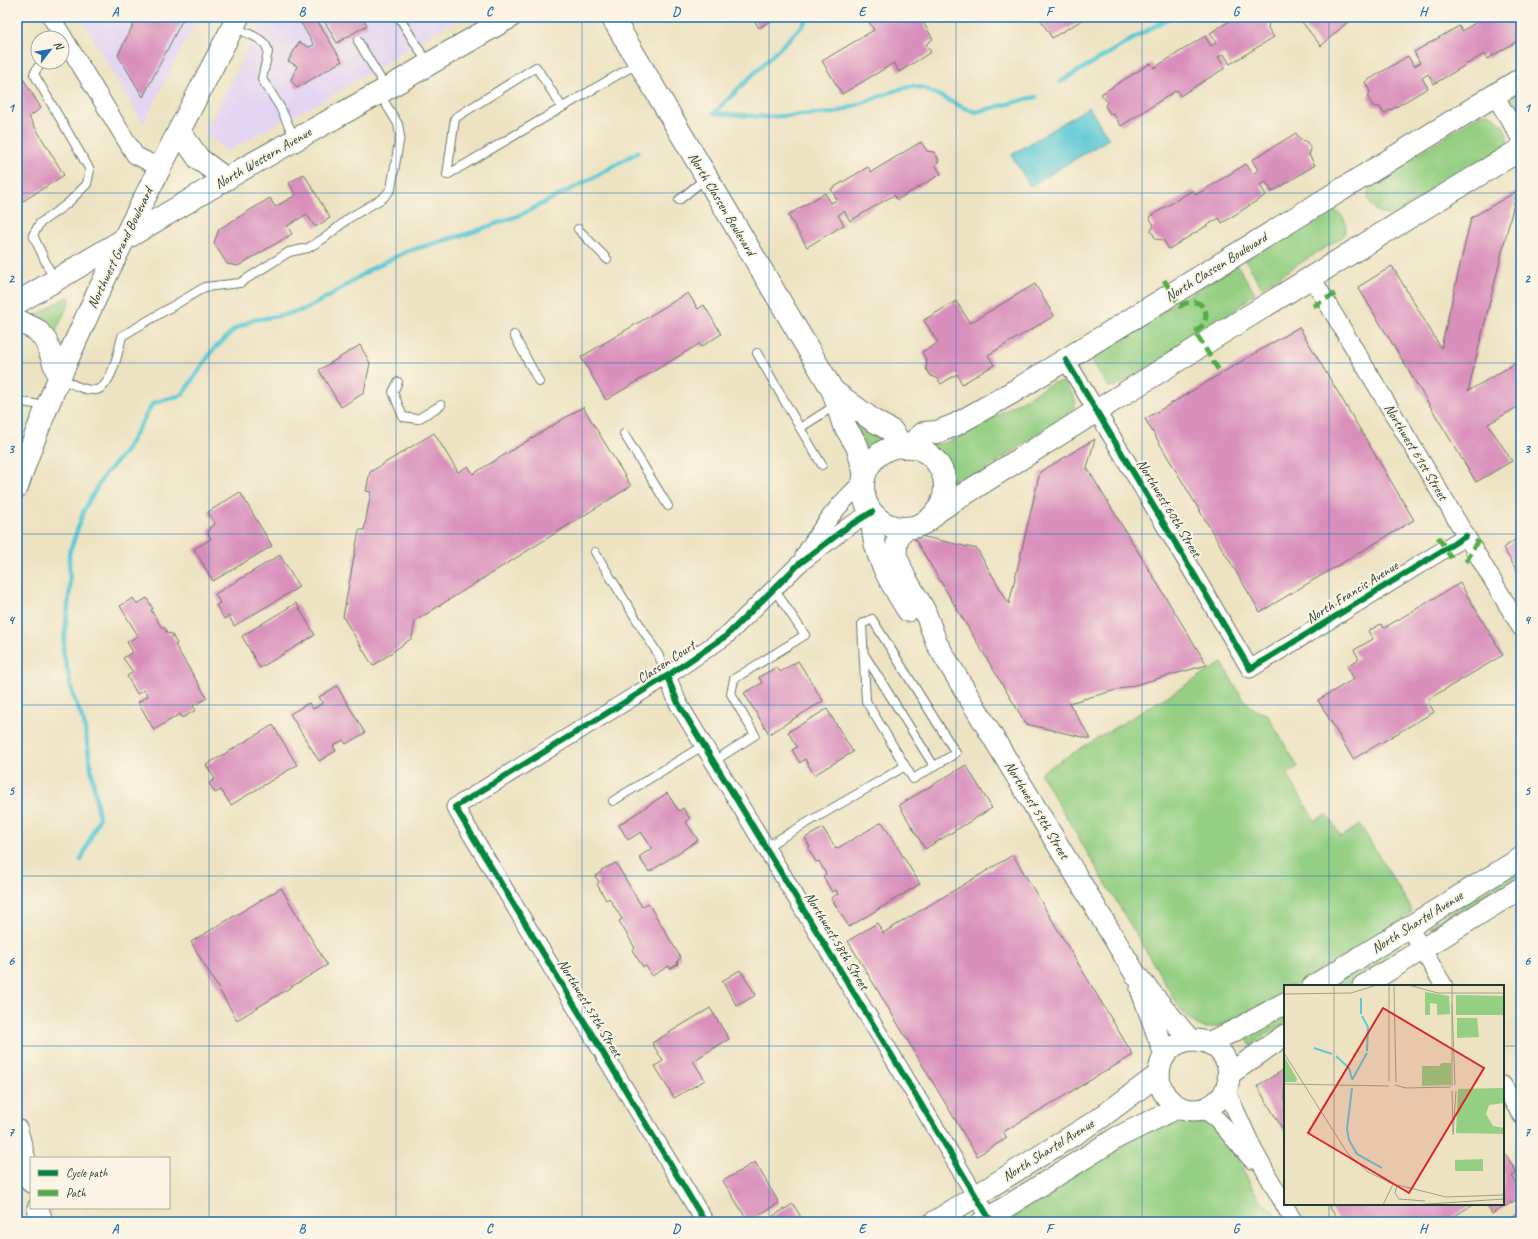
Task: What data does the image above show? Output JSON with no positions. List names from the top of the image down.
{
  "streets": {
    "main road": ["North Western Avenue", "North Classen Boulevard", "Northwest Grand Boulevard"],
    "street": [
      "Northwest 61st Street",
      "Northwest 60th Street",
      "North Francis Avenue",
      "Classen Court",
      "Northwest 59th Street",
      "North Shartel Avenue",
      "Northwest 58th Street",
      "Northwest 57th Street"
    ]
  },
  "crossings": [
    ["North Western Avenue", "Northwest Grand Boulevard"],
    ["North Classen Boulevard", "Northwest 60th Street"],
    ["North Classen Boulevard", "Classen Court"],
    ["North Classen Boulevard", "Northwest 59th Street"],
    ["Northwest 61st Street", "North Francis Avenue"],
    ["Northwest 60th Street", "North Francis Avenue"],
    ["Classen Court", "Northwest 59th Street"],
    ["Classen Court", "Northwest 58th Street"],
    ["Classen Court", "Northwest 57th Street"],
    ["Northwest 59th Street", "North Shartel Avenue"],
    ["North Shartel Avenue", "Northwest 58th Street"]
  ],
  "legend": ["Cycle path", "Path"],
  "north": "top right",
  "grid": {
    "columns": [
      "A",
      "B",
      "C",
      "D",
      "E",
      "F",
      "G",
      "H"
    ],
    "rows": [
      "1",
      "2",
      "3",
      "4",
      "5",
      "6",
      "7"
    ]
  }
}
